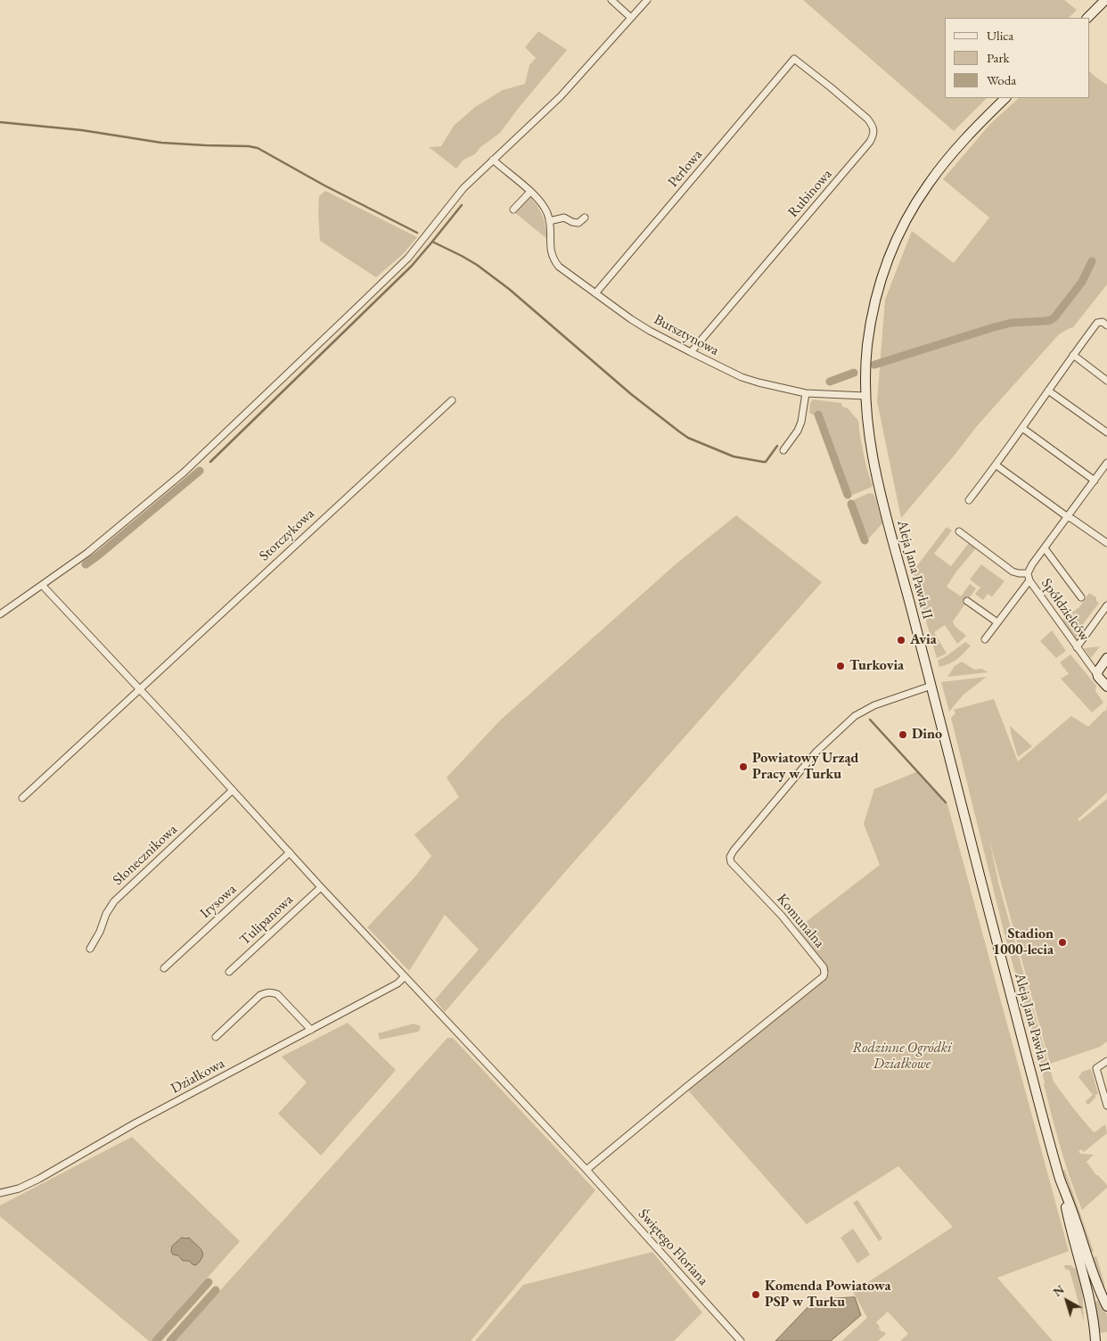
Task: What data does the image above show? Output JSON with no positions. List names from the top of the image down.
{
  "streets": {
    "main road": ["Aleja Jana Pawła II"],
    "street": [
      "Perłowa",
      "Rubinowa",
      "Bursztynowa",
      "Storczykowa",
      "Spółdzielców",
      "Słonecznikowa",
      "Irysowa",
      "Tulipanowa",
      "Komunalna",
      "Działkowa",
      "Świętego Floriana"
    ]
  },
  "crossings": [
    ["Perłowa", "Rubinowa"],
    ["Perłowa", "Bursztynowa"],
    ["Rubinowa", "Bursztynowa"],
    ["Bursztynowa", "Aleja Jana Pawła II"],
    ["Aleja Jana Pawła II", "Komunalna"],
    ["Komunalna", "Świętego Floriana"]
  ],
  "parks": ["Rodzinne Ogródki Działkowe"],
  "places": [
    "Avia",
    "Turkovia",
    "Dino",
    "Powiatowy Urząd Pracy w Turku",
    "Stadion 1000-lecia",
    "Komenda Powiatowa PSP w Turku"
  ],
  "legend": ["Ulica", "Park", "Woda"],
  "north": "top left"
}
